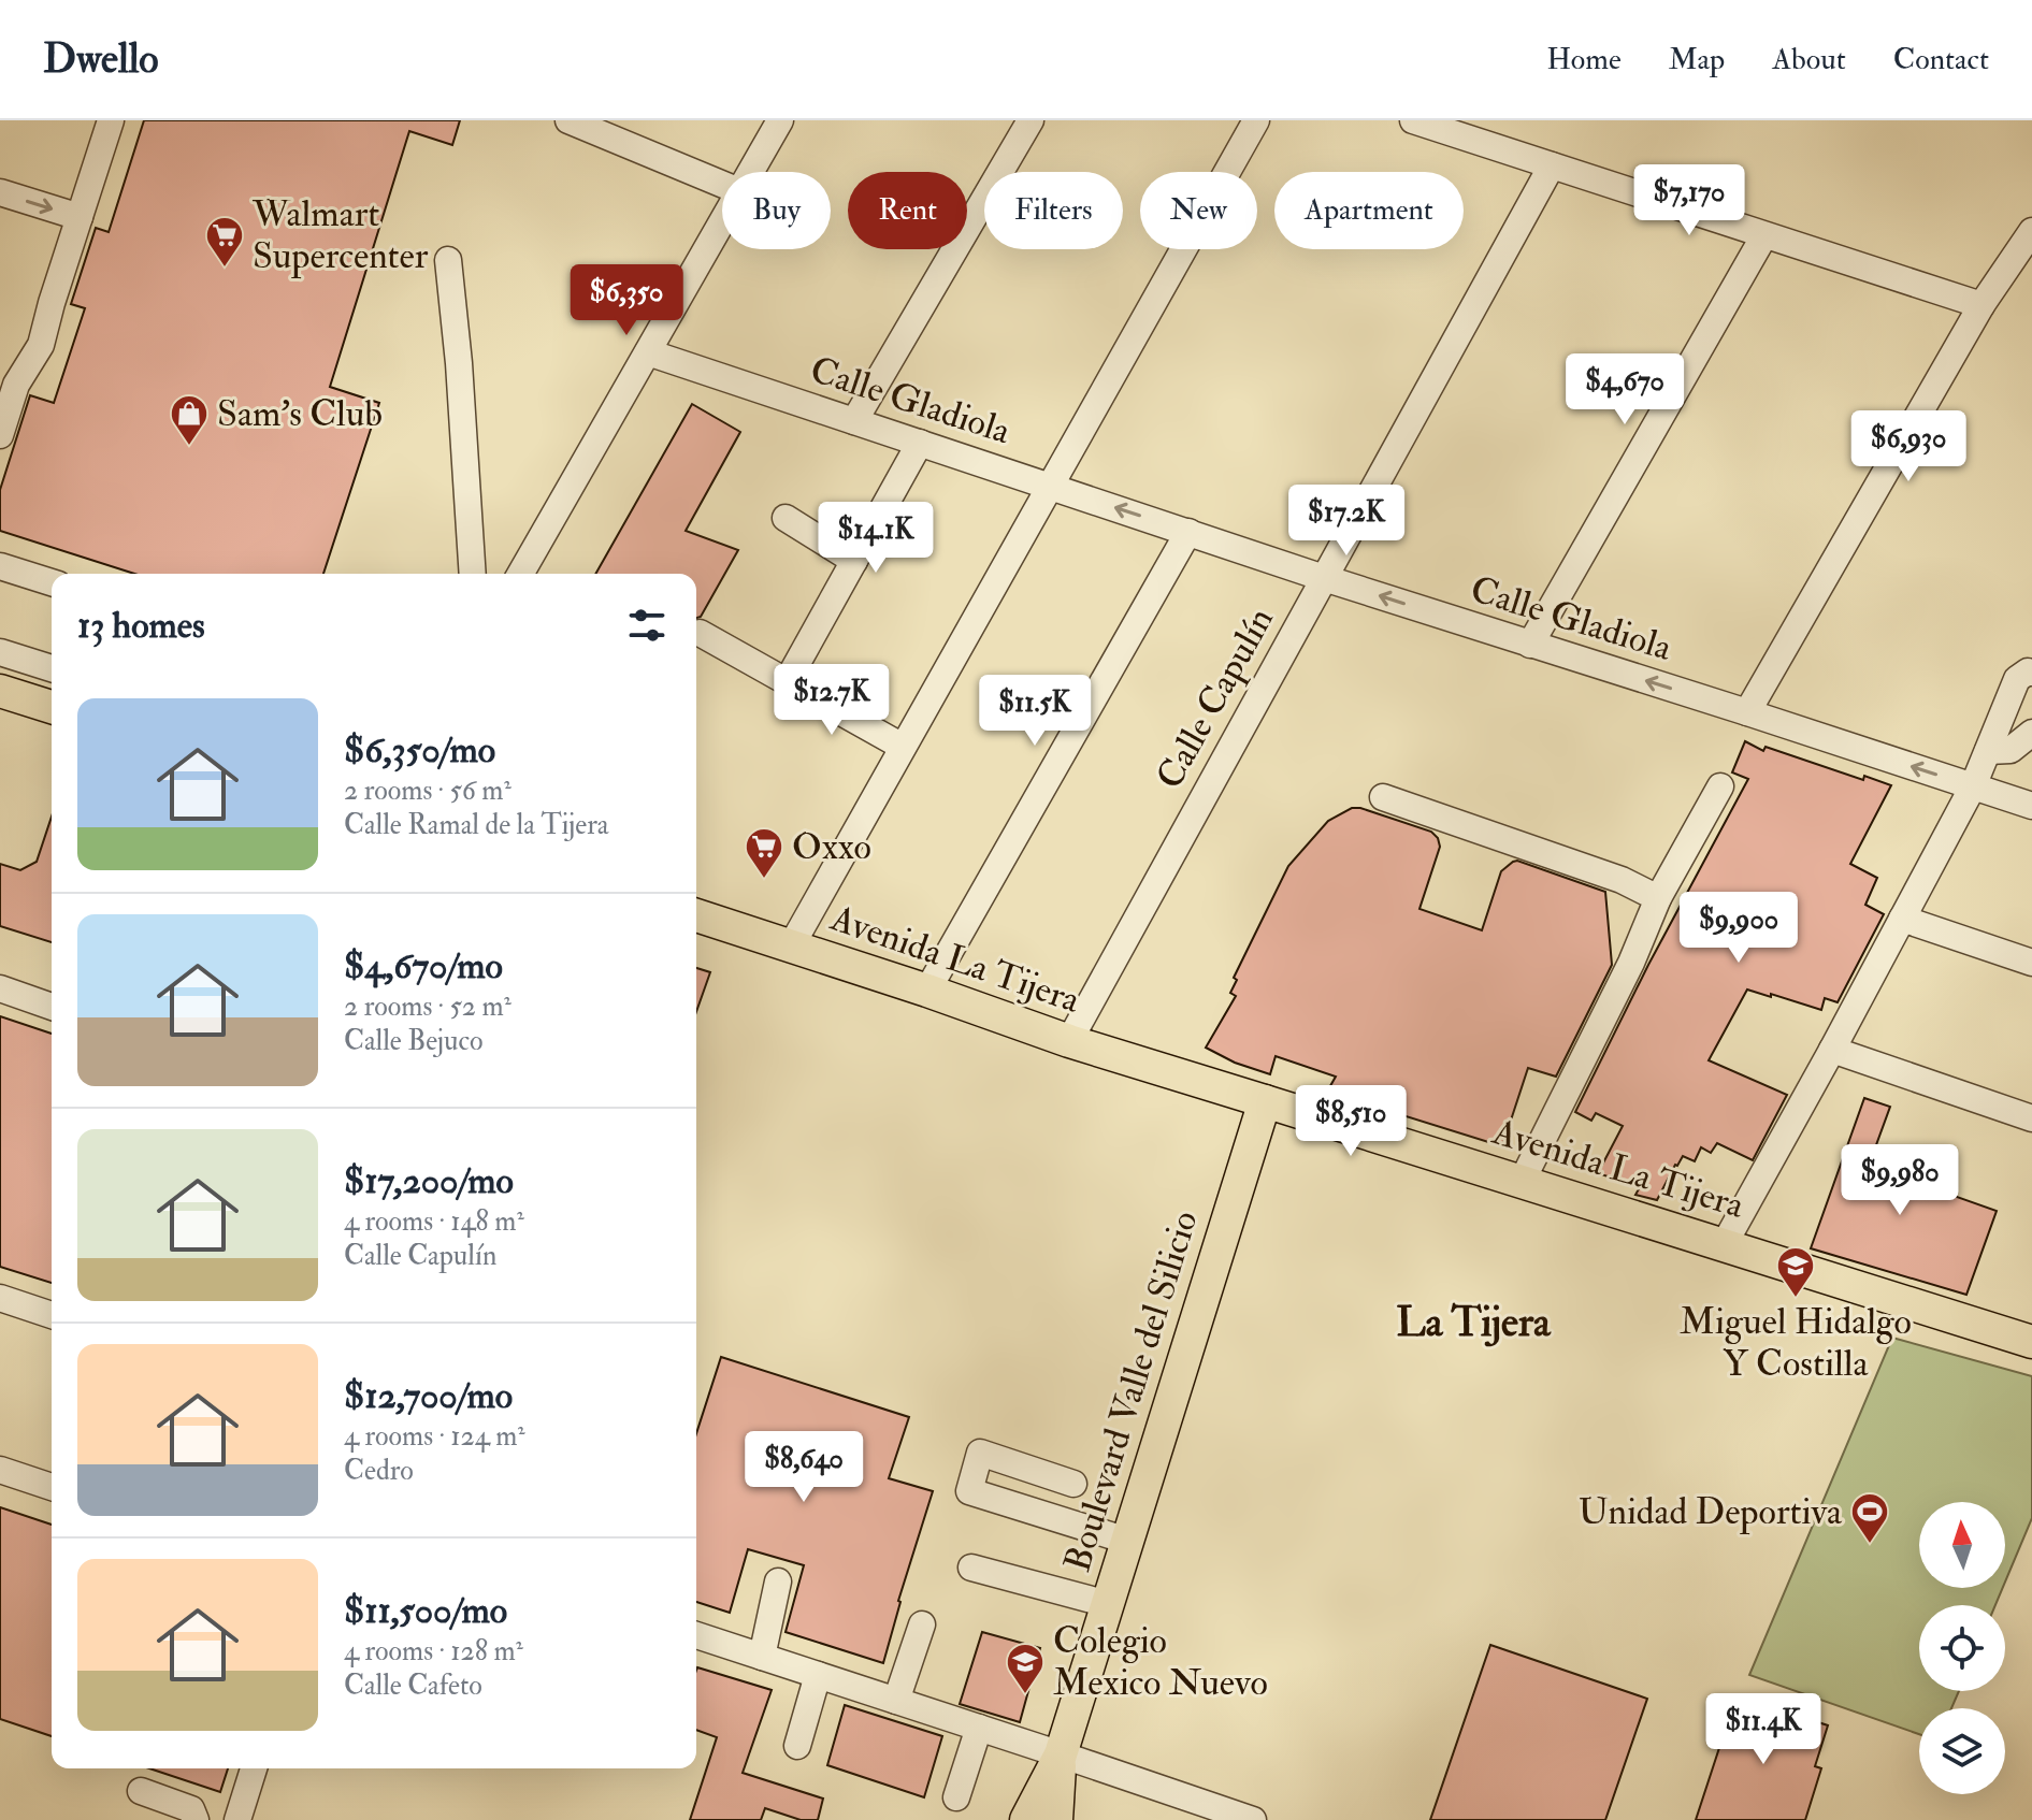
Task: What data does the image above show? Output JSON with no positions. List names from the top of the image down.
{
  "streets": {
    "main road": ["Avenida La Tijera", "Boulevard Valle del Silicio"],
    "street": ["Calle Gladiola", "Calle Capulín"]
  },
  "crossings": [
    ["Calle Gladiola", "Calle Capulín"],
    ["Calle Capulín", "Avenida La Tijera"],
    ["Avenida La Tijera", "Boulevard Valle del Silicio"]
  ],
  "districts": ["La Tijera"],
  "places": {
    "supermarket": ["Walmart Supercenter", "Oxxo"],
    "shop": ["Sam's Club"],
    "school or university": ["Miguel Hidalgo Y Costilla", "Colegio Mexico Nuevo"],
    "sports": ["Unidad Deportiva"]
  },
  "north": "top",
  "page": {
    "header": "Dwello",
    "nav": [
      "Home",
      "Map",
      "About",
      "Contact"
    ],
    "price": [
      "$7,170",
      "$6,350",
      "$4,670",
      "$6,930",
      "$17.2K",
      "$14.1K",
      "$12.7K",
      "$11.5K",
      "$9,900",
      "$8,510",
      "$9,980",
      "$8,640",
      "$11.4K"
    ],
    "chip": [
      "Buy",
      "Rent",
      "Filters",
      "New",
      "Apartment"
    ],
    "heading": "13 homes",
    "list": [
      {
        "name": "$6,350/mo",
        "note": "2 rooms · 56 m² · Calle Ramal de la Tijera"
      },
      {
        "name": "$4,670/mo",
        "note": "2 rooms · 52 m² · Calle Bejuco"
      },
      {
        "name": "$17,200/mo",
        "note": "4 rooms · 148 m² · Calle Capulín"
      },
      {
        "name": "$12,700/mo",
        "note": "4 rooms · 124 m² · Cedro"
      },
      {
        "name": "$11,500/mo",
        "note": "4 rooms · 128 m² · Calle Cafeto"
      }
    ]
  }
}
